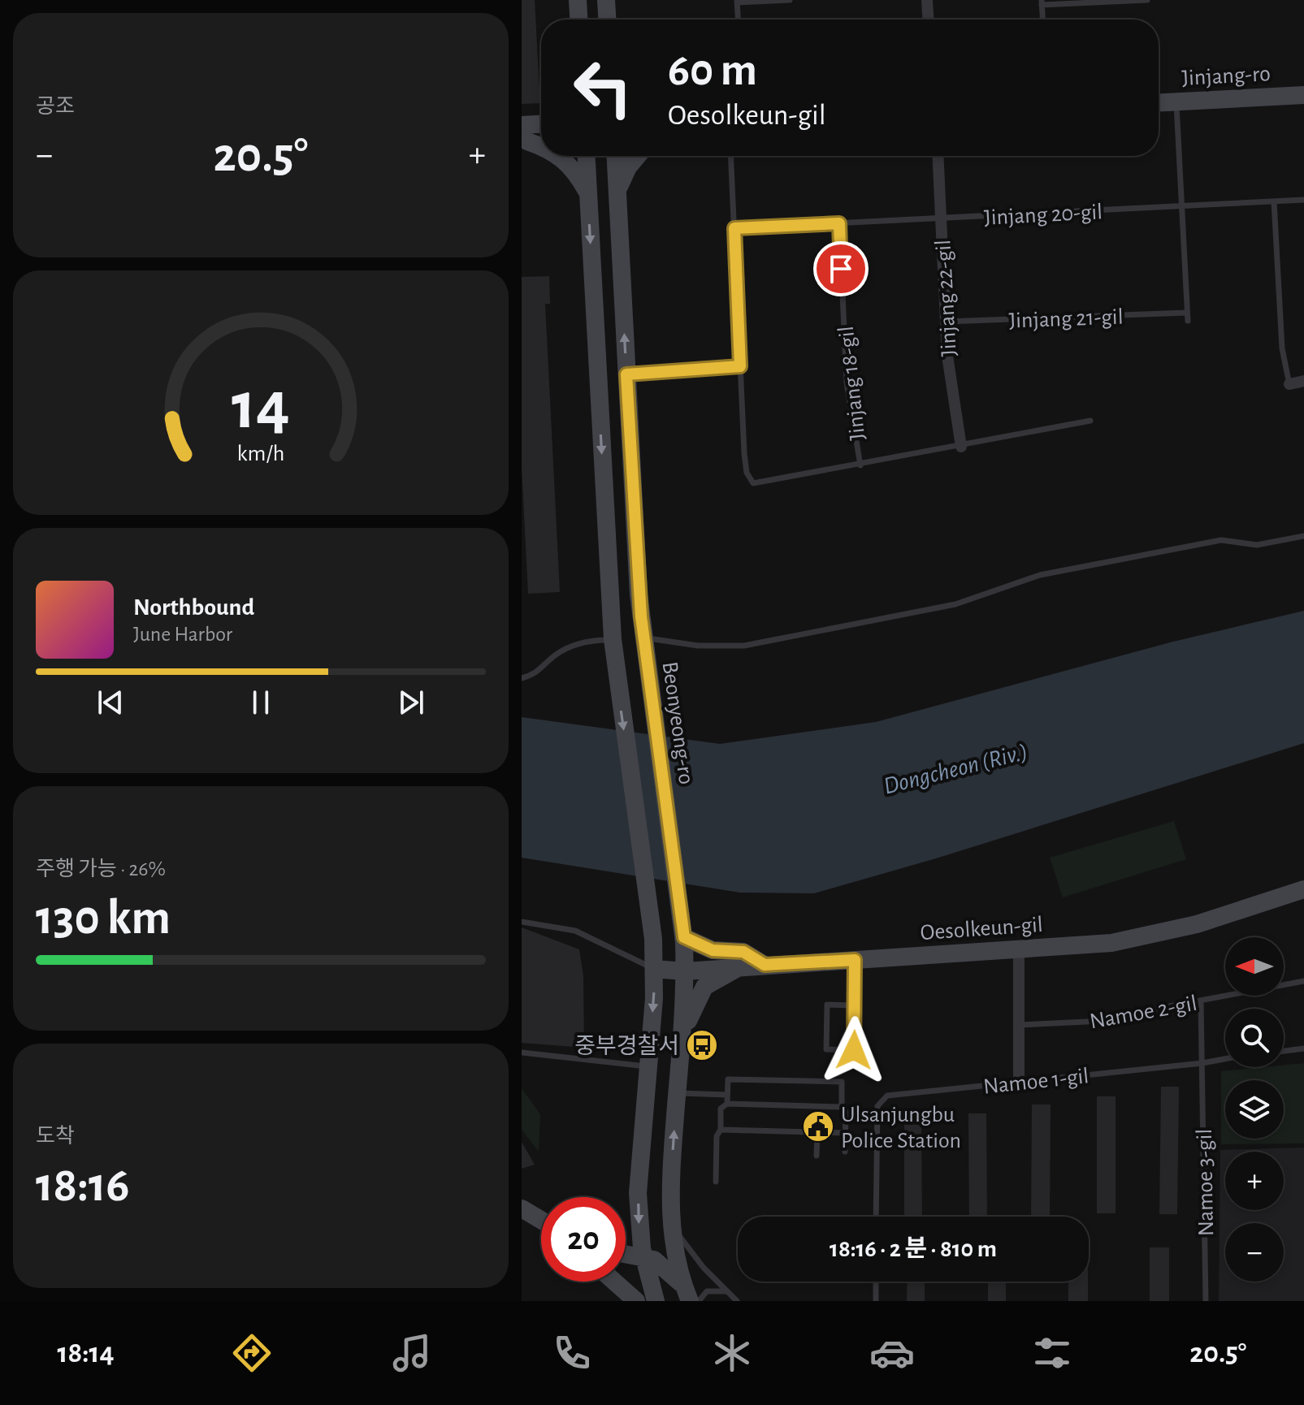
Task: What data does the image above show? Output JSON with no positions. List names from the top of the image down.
{
  "streets": {
    "main road": ["Jinjang-ro", "Beonyeong-ro", "Oesolkeun-gil"],
    "street": ["Jinjang 22-gil"],
    "lane": [
      "Jinjang 20-gil",
      "Jinjang 21-gil",
      "Jinjang 18-gil",
      "Namoe 2-gil",
      "Namoe 1-gil",
      "Namoe 3-gil"
    ]
  },
  "crossings": [
    ["Jinjang 20-gil", "Jinjang 22-gil"],
    ["Jinjang 20-gil", "Jinjang 18-gil"],
    ["Jinjang 22-gil", "Jinjang 21-gil"],
    ["Jinjang 22-gil", "Jinjang 18-gil"],
    ["Beonyeong-ro", "Oesolkeun-gil"],
    ["Namoe 2-gil", "Namoe 3-gil"],
    ["Namoe 1-gil", "Namoe 3-gil"]
  ],
  "water": ["Dongcheon (Riv.)"],
  "places": {
    "bus stop": ["중부경찰서"],
    "public building": ["Ulsanjungbu Police Station"]
  },
  "north": "left",
  "page": {
    "tile": [
      "공조",
      ["주행 가능 · 26%", "130 km"],
      ["도착", "18:16"]
    ],
    "turn": ["60 m", "Oesolkeun-gil"],
    "heat": ["−", "20.5°", "+"],
    "song": ["Northbound", "June Harbor"],
    "map_buttons": ["+", "−"],
    "limit": "20",
    "trip": "18:16 · 2 분 · 810 m",
    "tabs": ["18:14", "20.5°"],
    "gauge": ["14", "km/h"]
  }
}
